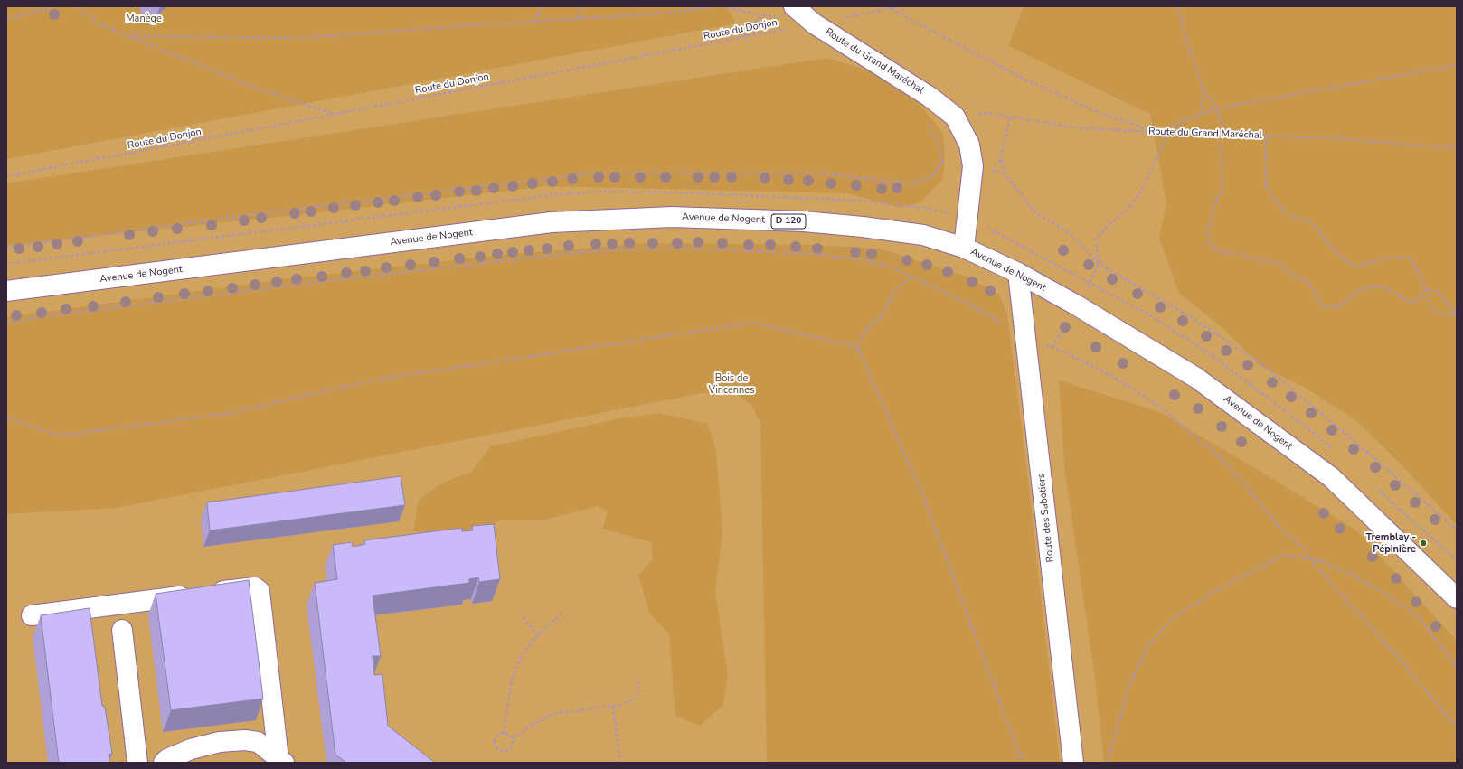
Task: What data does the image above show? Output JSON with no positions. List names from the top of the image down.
{
  "streets": {
    "main road": [
      "Route du Grand Maréchal",
      "Avenue de Nogent",
      "D 120",
      "Route des Sabotiers"
    ],
    "path": ["Route du Donjon"]
  },
  "crossings": [
    ["Route du Donjon", "Route du Grand Maréchal"],
    ["Route du Grand Maréchal", "Avenue de Nogent"],
    ["Avenue de Nogent", "Route des Sabotiers"]
  ],
  "parks": ["Manège", "Bois de Vincennes"],
  "places": ["Tremblay - Pépinière"]
}
